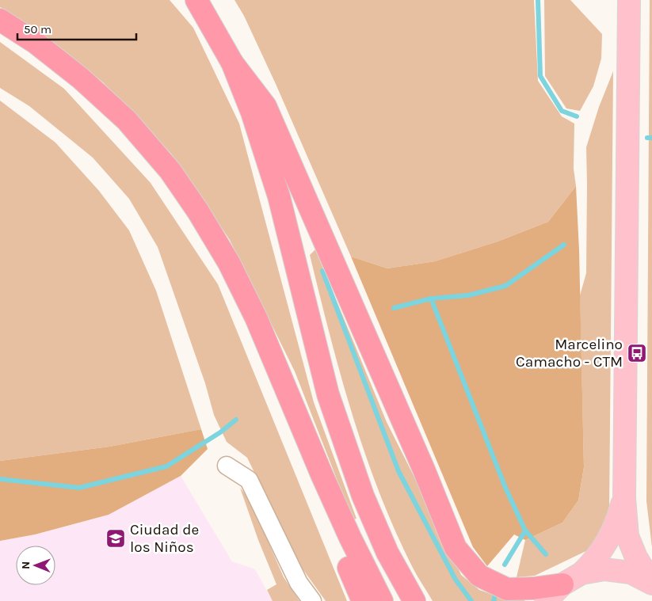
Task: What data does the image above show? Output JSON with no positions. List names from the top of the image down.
{
  "places": {
    "bus stop": ["Marcelino Camacho - CTM"],
    "school or university": ["Ciudad de los Niños"]
  },
  "scale_bar": "50 m",
  "north": "left"
}
